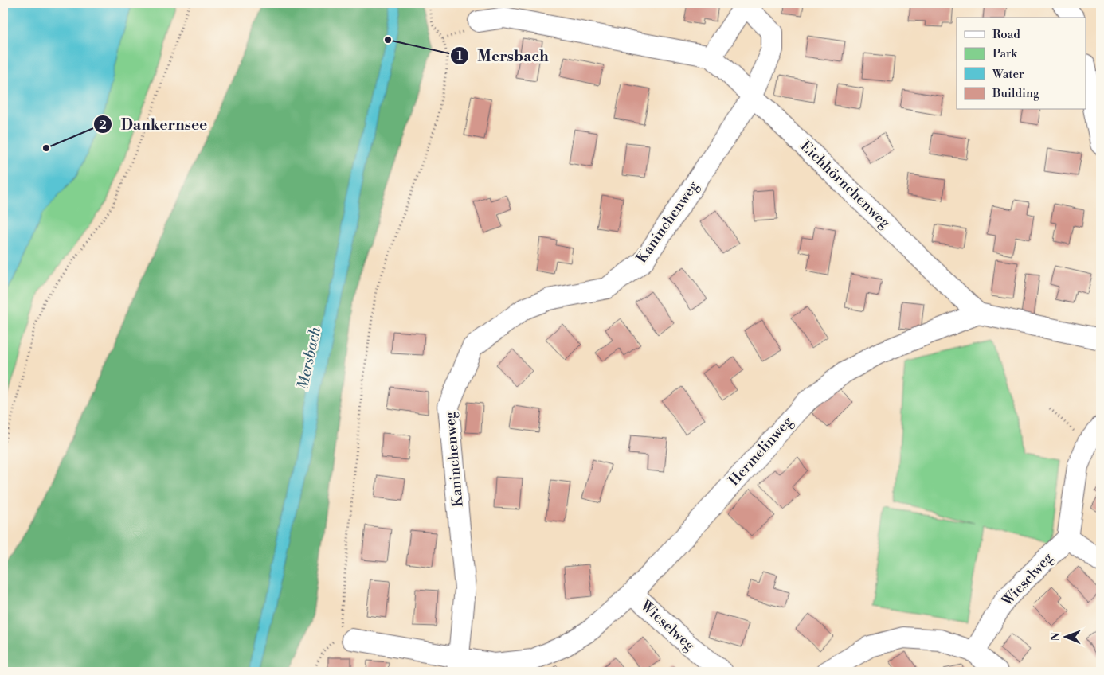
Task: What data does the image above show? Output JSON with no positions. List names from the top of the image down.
{
  "streets": {
    "street": [
      "Eichhörnchenweg",
      "Kaninchenweg",
      "Hermelinweg",
      "Wieselweg"
    ]
  },
  "crossings": [
    ["Eichhörnchenweg", "Kaninchenweg"],
    ["Eichhörnchenweg", "Hermelinweg"],
    ["Kaninchenweg", "Hermelinweg"],
    ["Hermelinweg", "Wieselweg"]
  ],
  "water": ["Mersbach"],
  "places": ["Mersbach", "Dankernsee"],
  "legend": [
    "Road",
    "Park",
    "Water",
    "Building"
  ],
  "north": "left"
}
